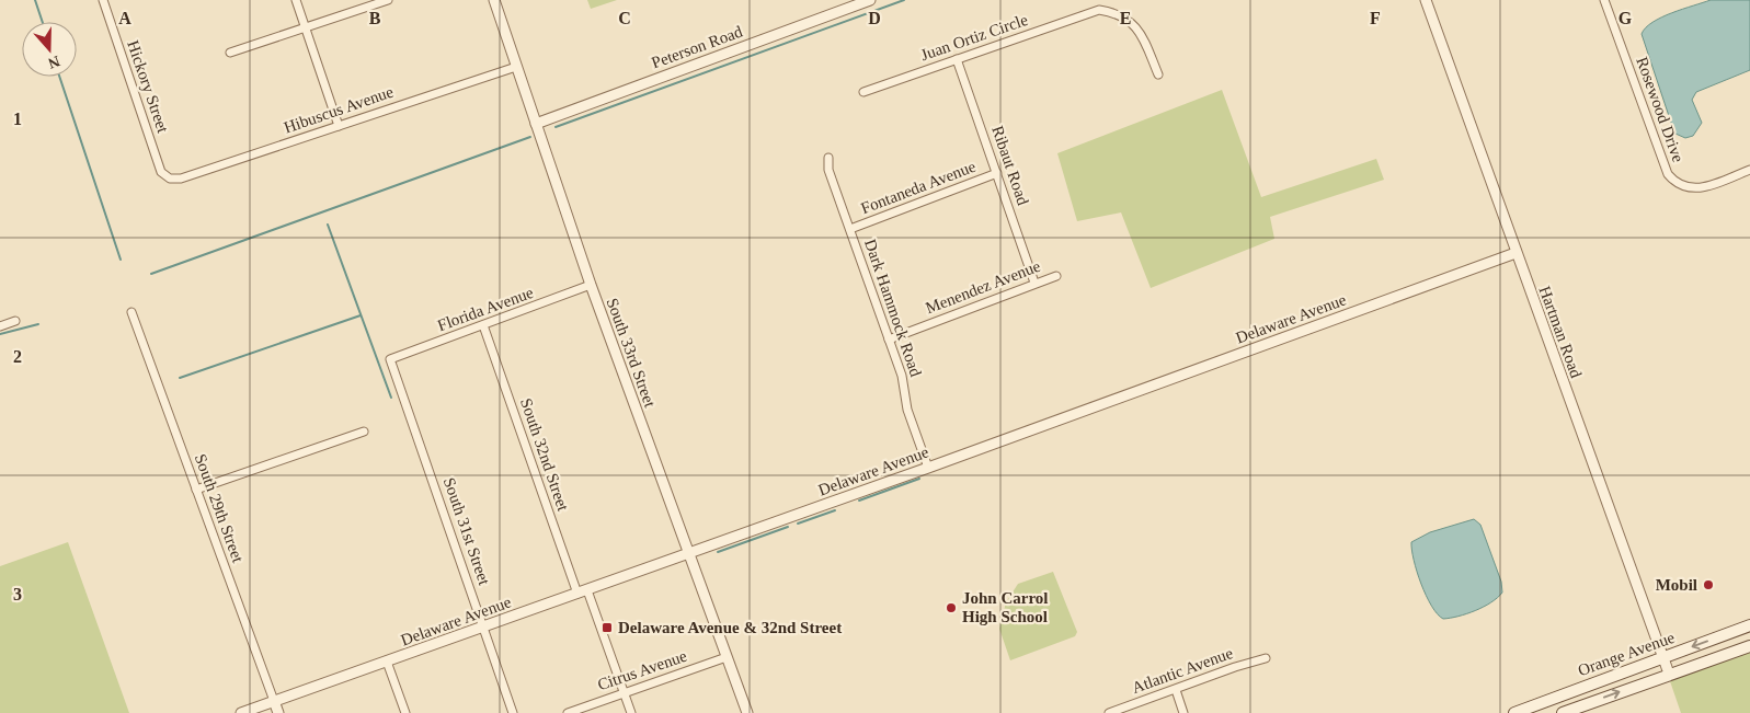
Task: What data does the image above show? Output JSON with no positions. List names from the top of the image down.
{
  "streets": {
    "main road": ["Orange Avenue"],
    "street": [
      "Juan Ortiz Circle",
      "Peterson Road",
      "Hickory Street",
      "Hibuscus Avenue",
      "Rosewood Drive",
      "Ribaut Road",
      "Fontaneda Avenue",
      "Menendez Avenue",
      "Dark Hammock Road",
      "Florida Avenue",
      "Delaware Avenue",
      "Hartman Road",
      "South 33rd Street",
      "South 32nd Street",
      "South 29th Street",
      "South 31st Street",
      "Citrus Avenue",
      "Atlantic Avenue"
    ]
  },
  "crossings": [
    ["Juan Ortiz Circle", "Ribaut Road"],
    ["Peterson Road", "South 33rd Street"],
    ["Hickory Street", "Hibuscus Avenue"],
    ["Hibuscus Avenue", "South 33rd Street"],
    ["Ribaut Road", "Fontaneda Avenue"],
    ["Ribaut Road", "Menendez Avenue"],
    ["Fontaneda Avenue", "Dark Hammock Road"],
    ["Menendez Avenue", "Dark Hammock Road"],
    ["Dark Hammock Road", "Delaware Avenue"],
    ["Florida Avenue", "South 33rd Street"],
    ["Florida Avenue", "South 32nd Street"],
    ["Florida Avenue", "South 31st Street"],
    ["Delaware Avenue", "Hartman Road"],
    ["Delaware Avenue", "South 33rd Street"],
    ["Delaware Avenue", "South 32nd Street"],
    ["Delaware Avenue", "South 29th Street"],
    ["Delaware Avenue", "South 31st Street"],
    ["Hartman Road", "Orange Avenue"],
    ["South 33rd Street", "Citrus Avenue"],
    ["South 32nd Street", "Citrus Avenue"]
  ],
  "places": {
    "other": ["Mobil", "John Carrol High School"],
    "transit": ["Delaware Avenue & 32nd Street"]
  },
  "north": "bottom",
  "grid": {
    "columns": [
      "A",
      "B",
      "C",
      "D",
      "E",
      "F",
      "G"
    ],
    "rows": ["1", "2", "3"]
  }
}
